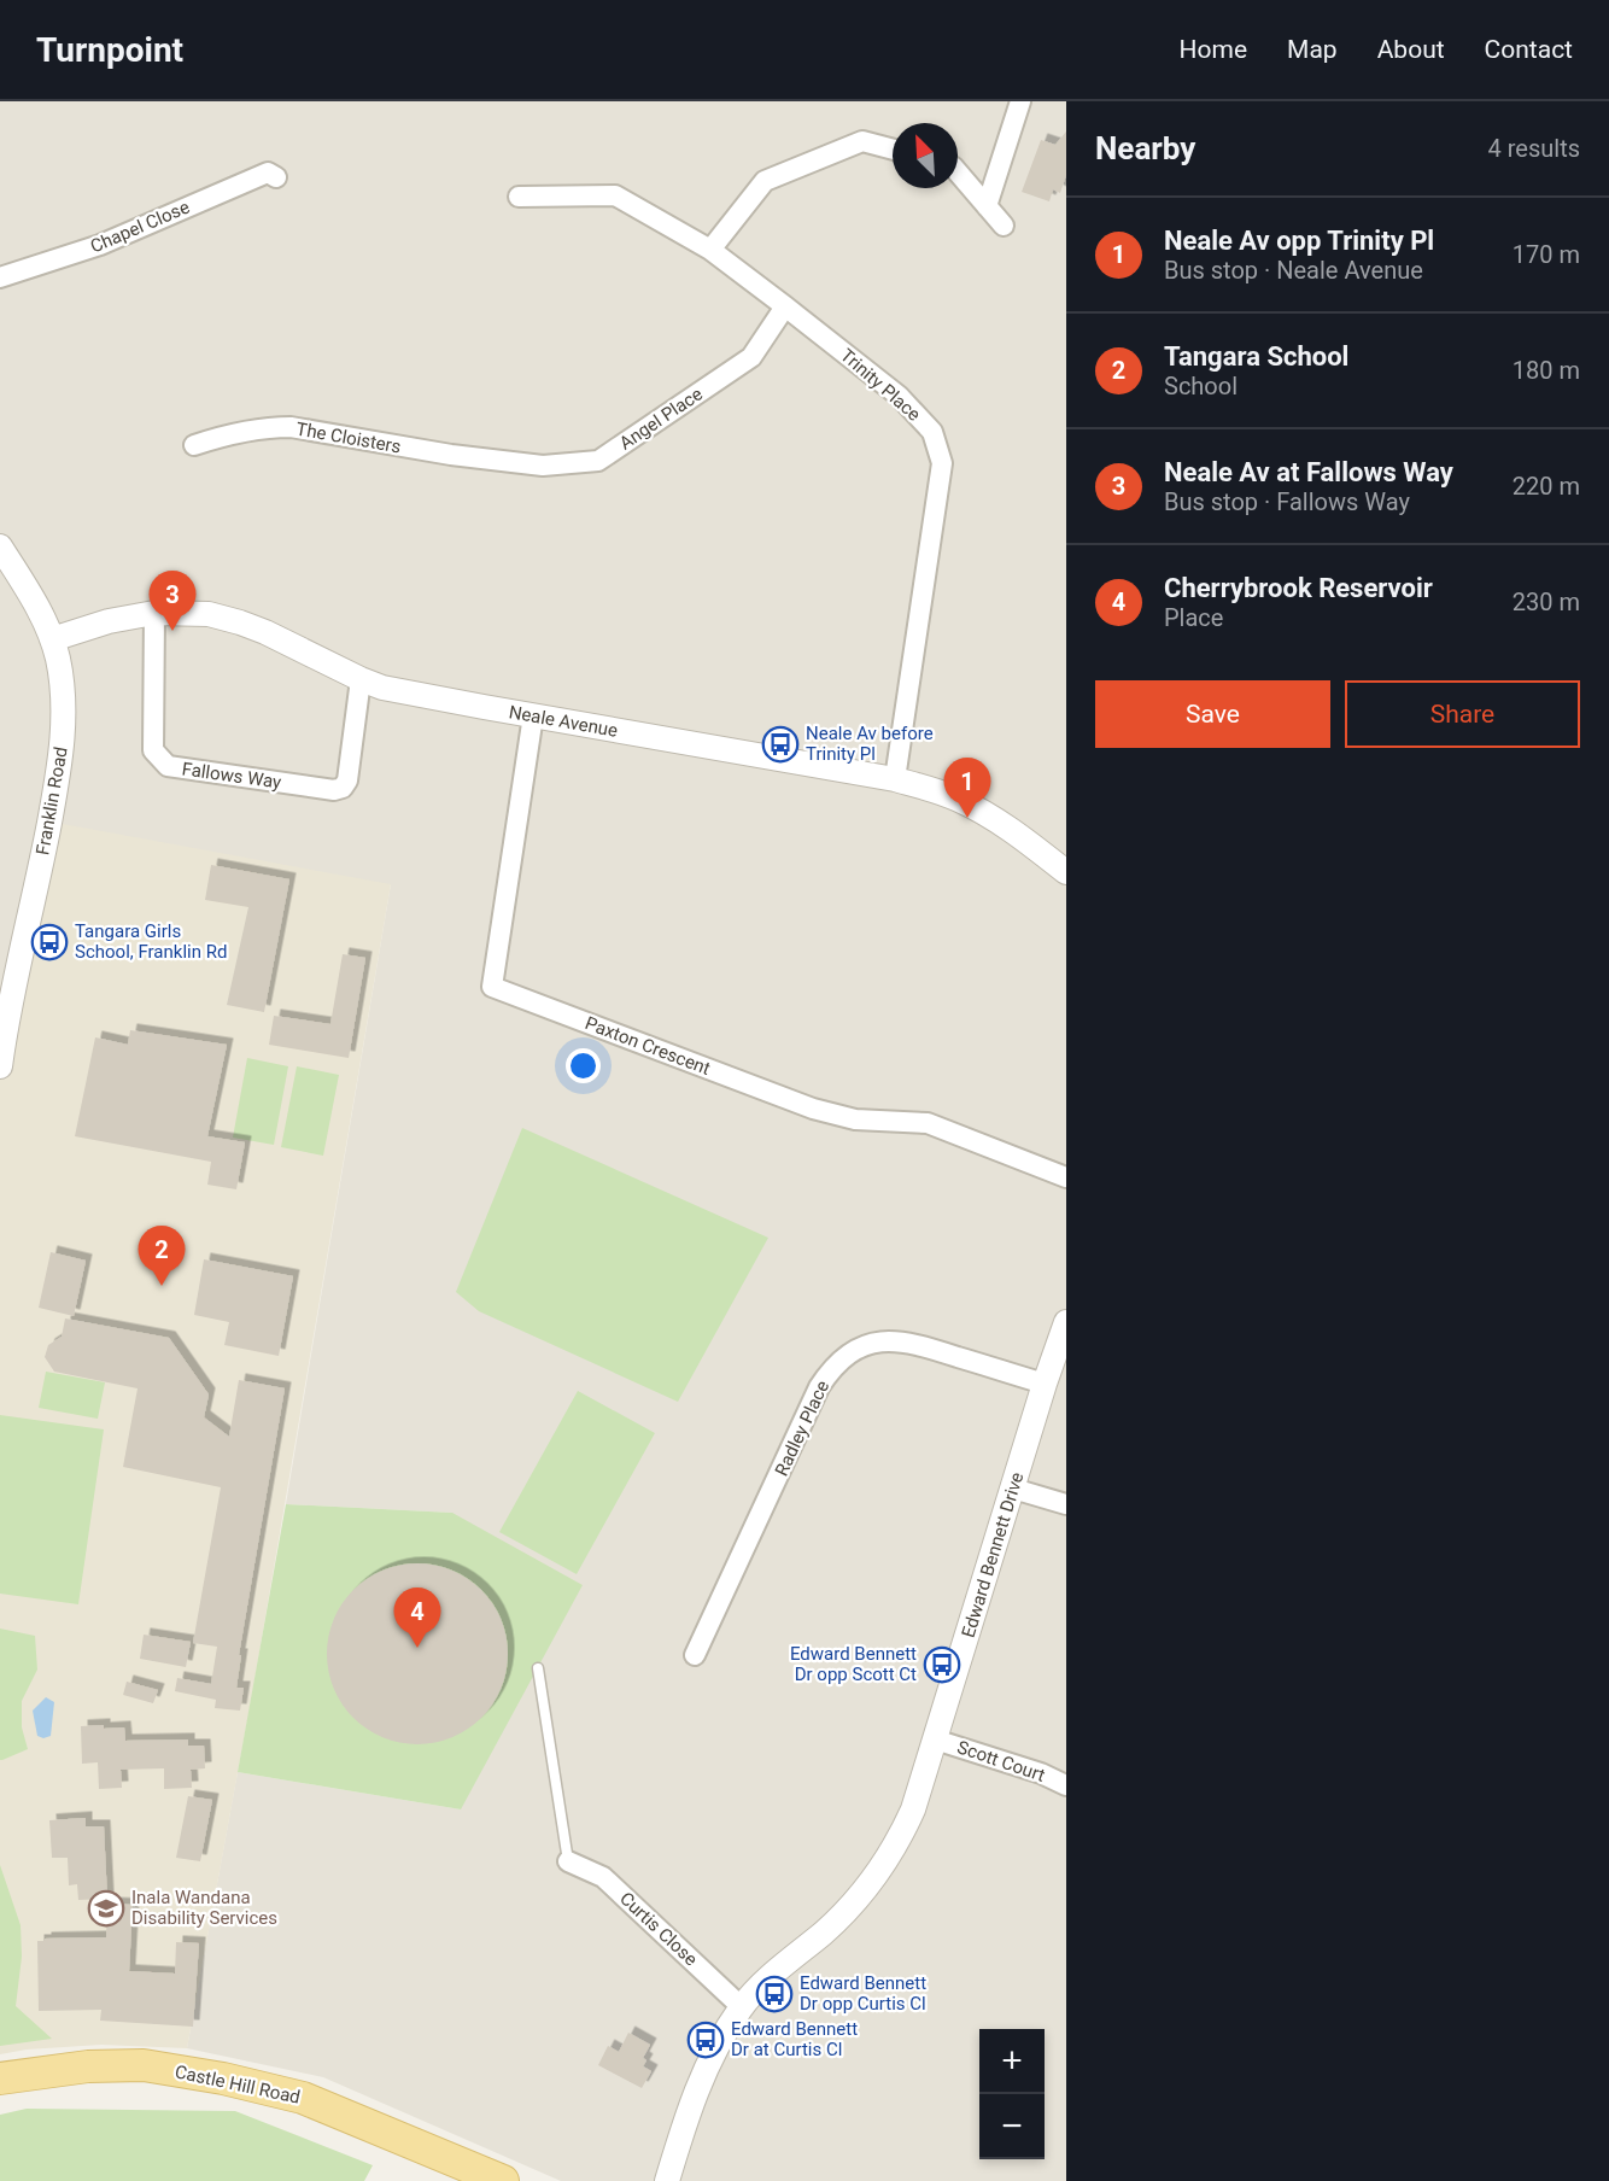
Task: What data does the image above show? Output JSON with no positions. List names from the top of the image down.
{
  "streets": {
    "main road": ["Castle Hill Road"],
    "street": [
      "Chapel Close",
      "Trinity Place",
      "Angel Place",
      "The Cloisters",
      "Neale Avenue",
      "Fallows Way",
      "Franklin Road",
      "Paxton Crescent",
      "Radley Place",
      "Edward Bennett Drive",
      "Scott Court",
      "Curtis Close"
    ]
  },
  "crossings": [
    ["Trinity Place", "Angel Place"],
    ["Trinity Place", "Neale Avenue"],
    ["Angel Place", "The Cloisters"],
    ["Neale Avenue", "Fallows Way"],
    ["Neale Avenue", "Franklin Road"],
    ["Neale Avenue", "Paxton Crescent"],
    ["Radley Place", "Edward Bennett Drive"],
    ["Edward Bennett Drive", "Scott Court"],
    ["Edward Bennett Drive", "Curtis Close"]
  ],
  "places": {
    "bus stop": [
      "Neale Av before Trinity Pl",
      "Tangara Girls School, Franklin Rd",
      "Edward Bennett Dr opp Scott Ct",
      "Edward Bennett Dr opp Curtis Cl",
      "Edward Bennett Dr at Curtis Cl"
    ],
    "school or university": ["Inala Wandana Disability Services"]
  },
  "north": "top left",
  "page": {
    "header": "Turnpoint",
    "nav": [
      "Home",
      "Map",
      "About",
      "Contact"
    ],
    "heading": ["Nearby", "4 results"],
    "list": [
      {
        "mark": "1",
        "name": "Neale Av opp Trinity Pl",
        "note": "Bus stop · Neale Avenue",
        "value": "170 m"
      },
      {
        "mark": "2",
        "name": "Tangara School",
        "note": "School",
        "value": "180 m"
      },
      {
        "mark": "3",
        "name": "Neale Av at Fallows Way",
        "note": "Bus stop · Fallows Way",
        "value": "220 m"
      },
      {
        "mark": "4",
        "name": "Cherrybrook Reservoir",
        "note": "Place",
        "value": "230 m"
      }
    ],
    "pins": [
      "3",
      "1",
      "2",
      "4"
    ],
    "buttons": ["Save", "Share"],
    "map_buttons": ["+", "−"]
  }
}
